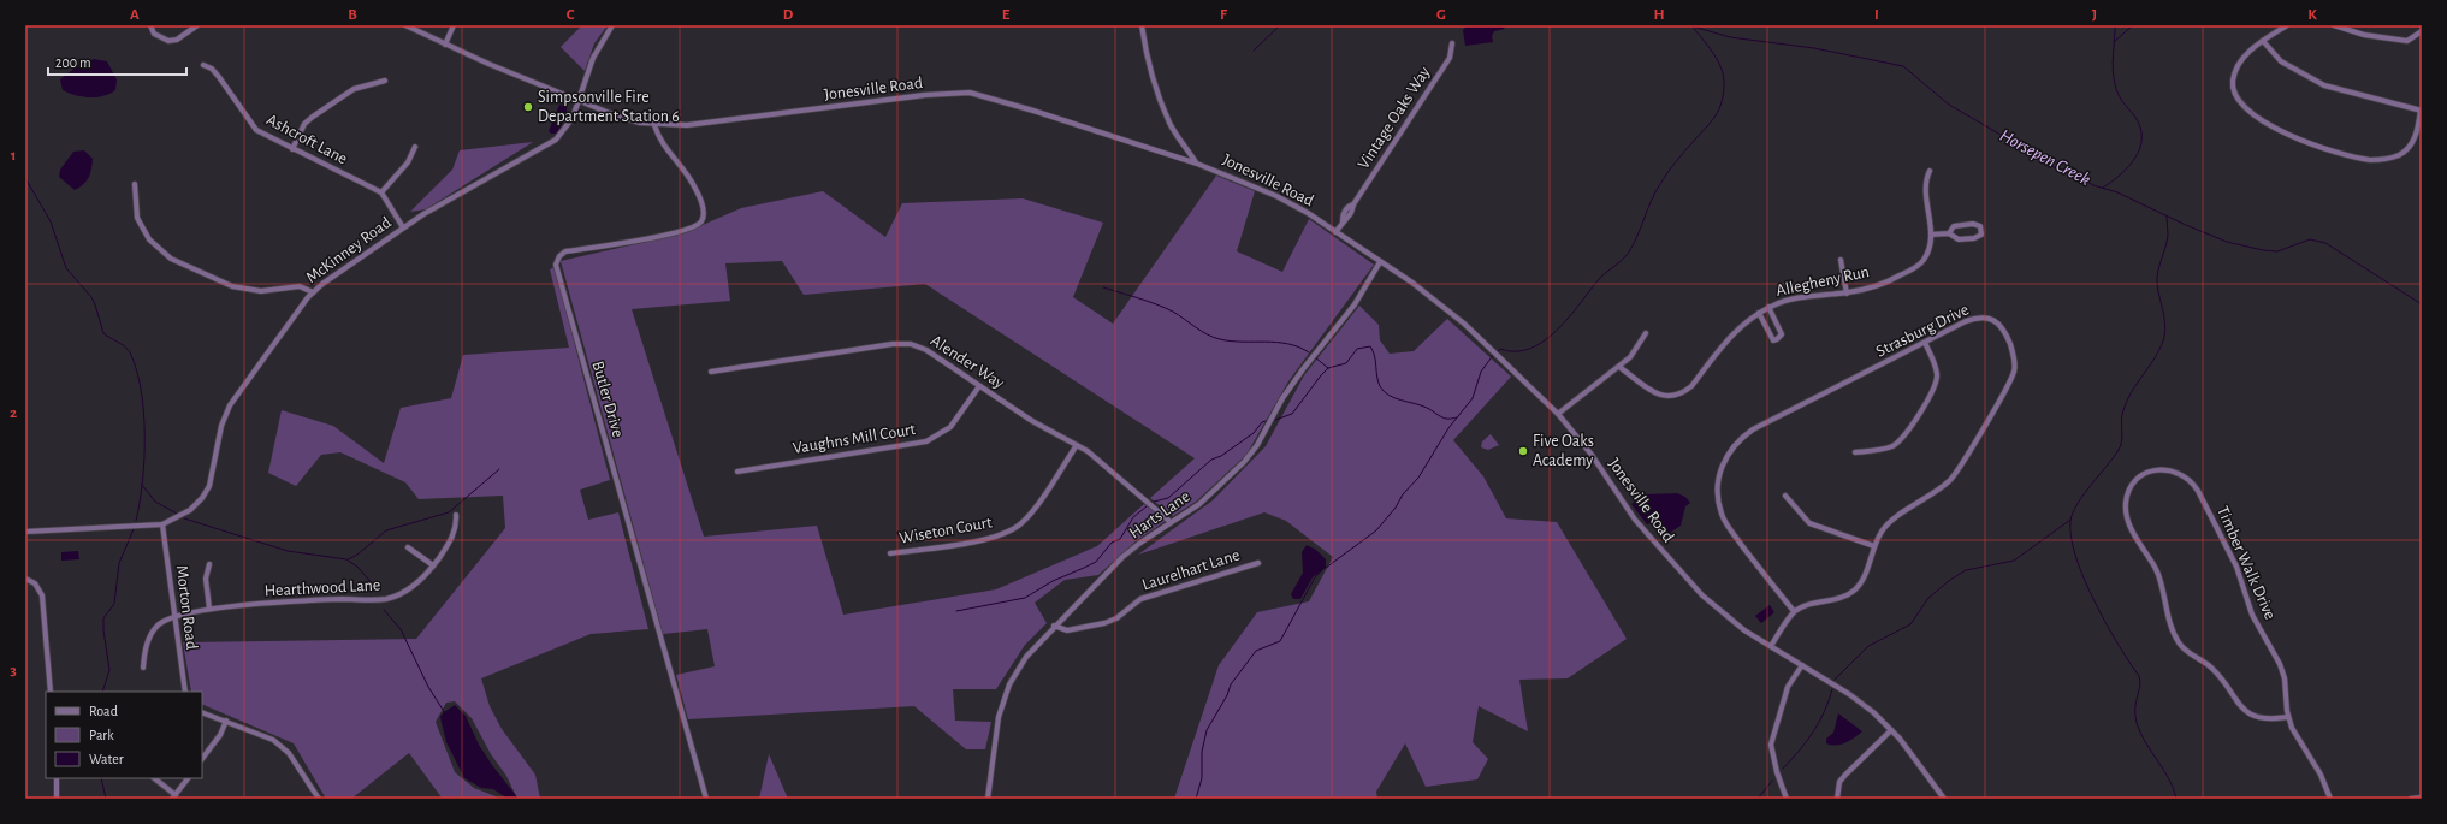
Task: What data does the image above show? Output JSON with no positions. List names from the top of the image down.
{
  "streets": {
    "street": [
      "Jonesville Road",
      "Vintage Oaks Way",
      "Ashcroft Lane",
      "McKinney Road",
      "Allegheny Run",
      "Strasburg Drive",
      "Alender Way",
      "Butler Drive",
      "Vaughns Mill Court",
      "Harts Lane",
      "Wiseton Court",
      "Timber Walk Drive",
      "Laurelhart Lane",
      "Hearthwood Lane",
      "Morton Road"
    ]
  },
  "crossings": [
    ["Jonesville Road", "Vintage Oaks Way"],
    ["Jonesville Road", "McKinney Road"],
    ["Jonesville Road", "Butler Drive"],
    ["Jonesville Road", "Harts Lane"],
    ["McKinney Road", "Morton Road"],
    ["Alender Way", "Vaughns Mill Court"],
    ["Alender Way", "Harts Lane"],
    ["Alender Way", "Wiseton Court"],
    ["Harts Lane", "Laurelhart Lane"],
    ["Hearthwood Lane", "Morton Road"]
  ],
  "water": ["Horsepen Creek"],
  "places": ["Simpsonville Fire Department Station 6", "Five Oaks Academy"],
  "legend": ["Road", "Park", "Water"],
  "scale_bar": "200 m",
  "grid": {
    "columns": [
      "A",
      "B",
      "C",
      "D",
      "E",
      "F",
      "G",
      "H",
      "I",
      "J",
      "K"
    ],
    "rows": ["1", "2", "3"]
  }
}
